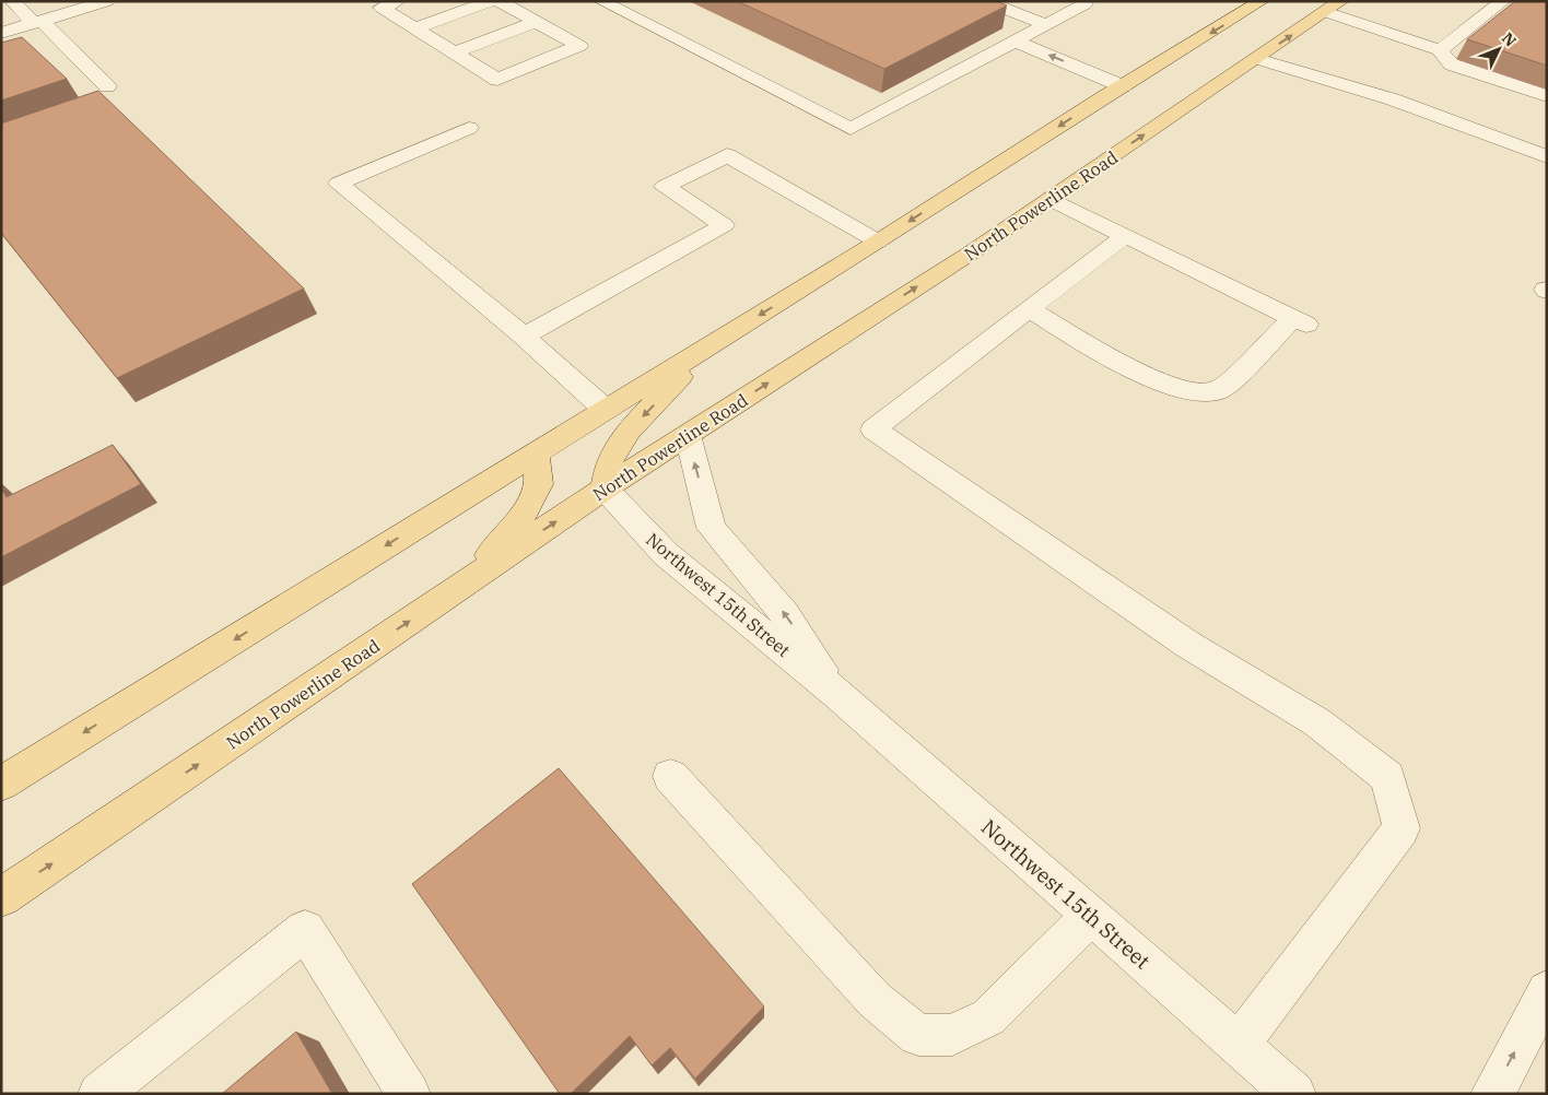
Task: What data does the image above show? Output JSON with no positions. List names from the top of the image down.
{
  "streets": {
    "main road": ["North Powerline Road"],
    "street": ["Northwest 15th Street"]
  },
  "crossings": [
    ["North Powerline Road", "Northwest 15th Street"]
  ],
  "north": "top right"
}
